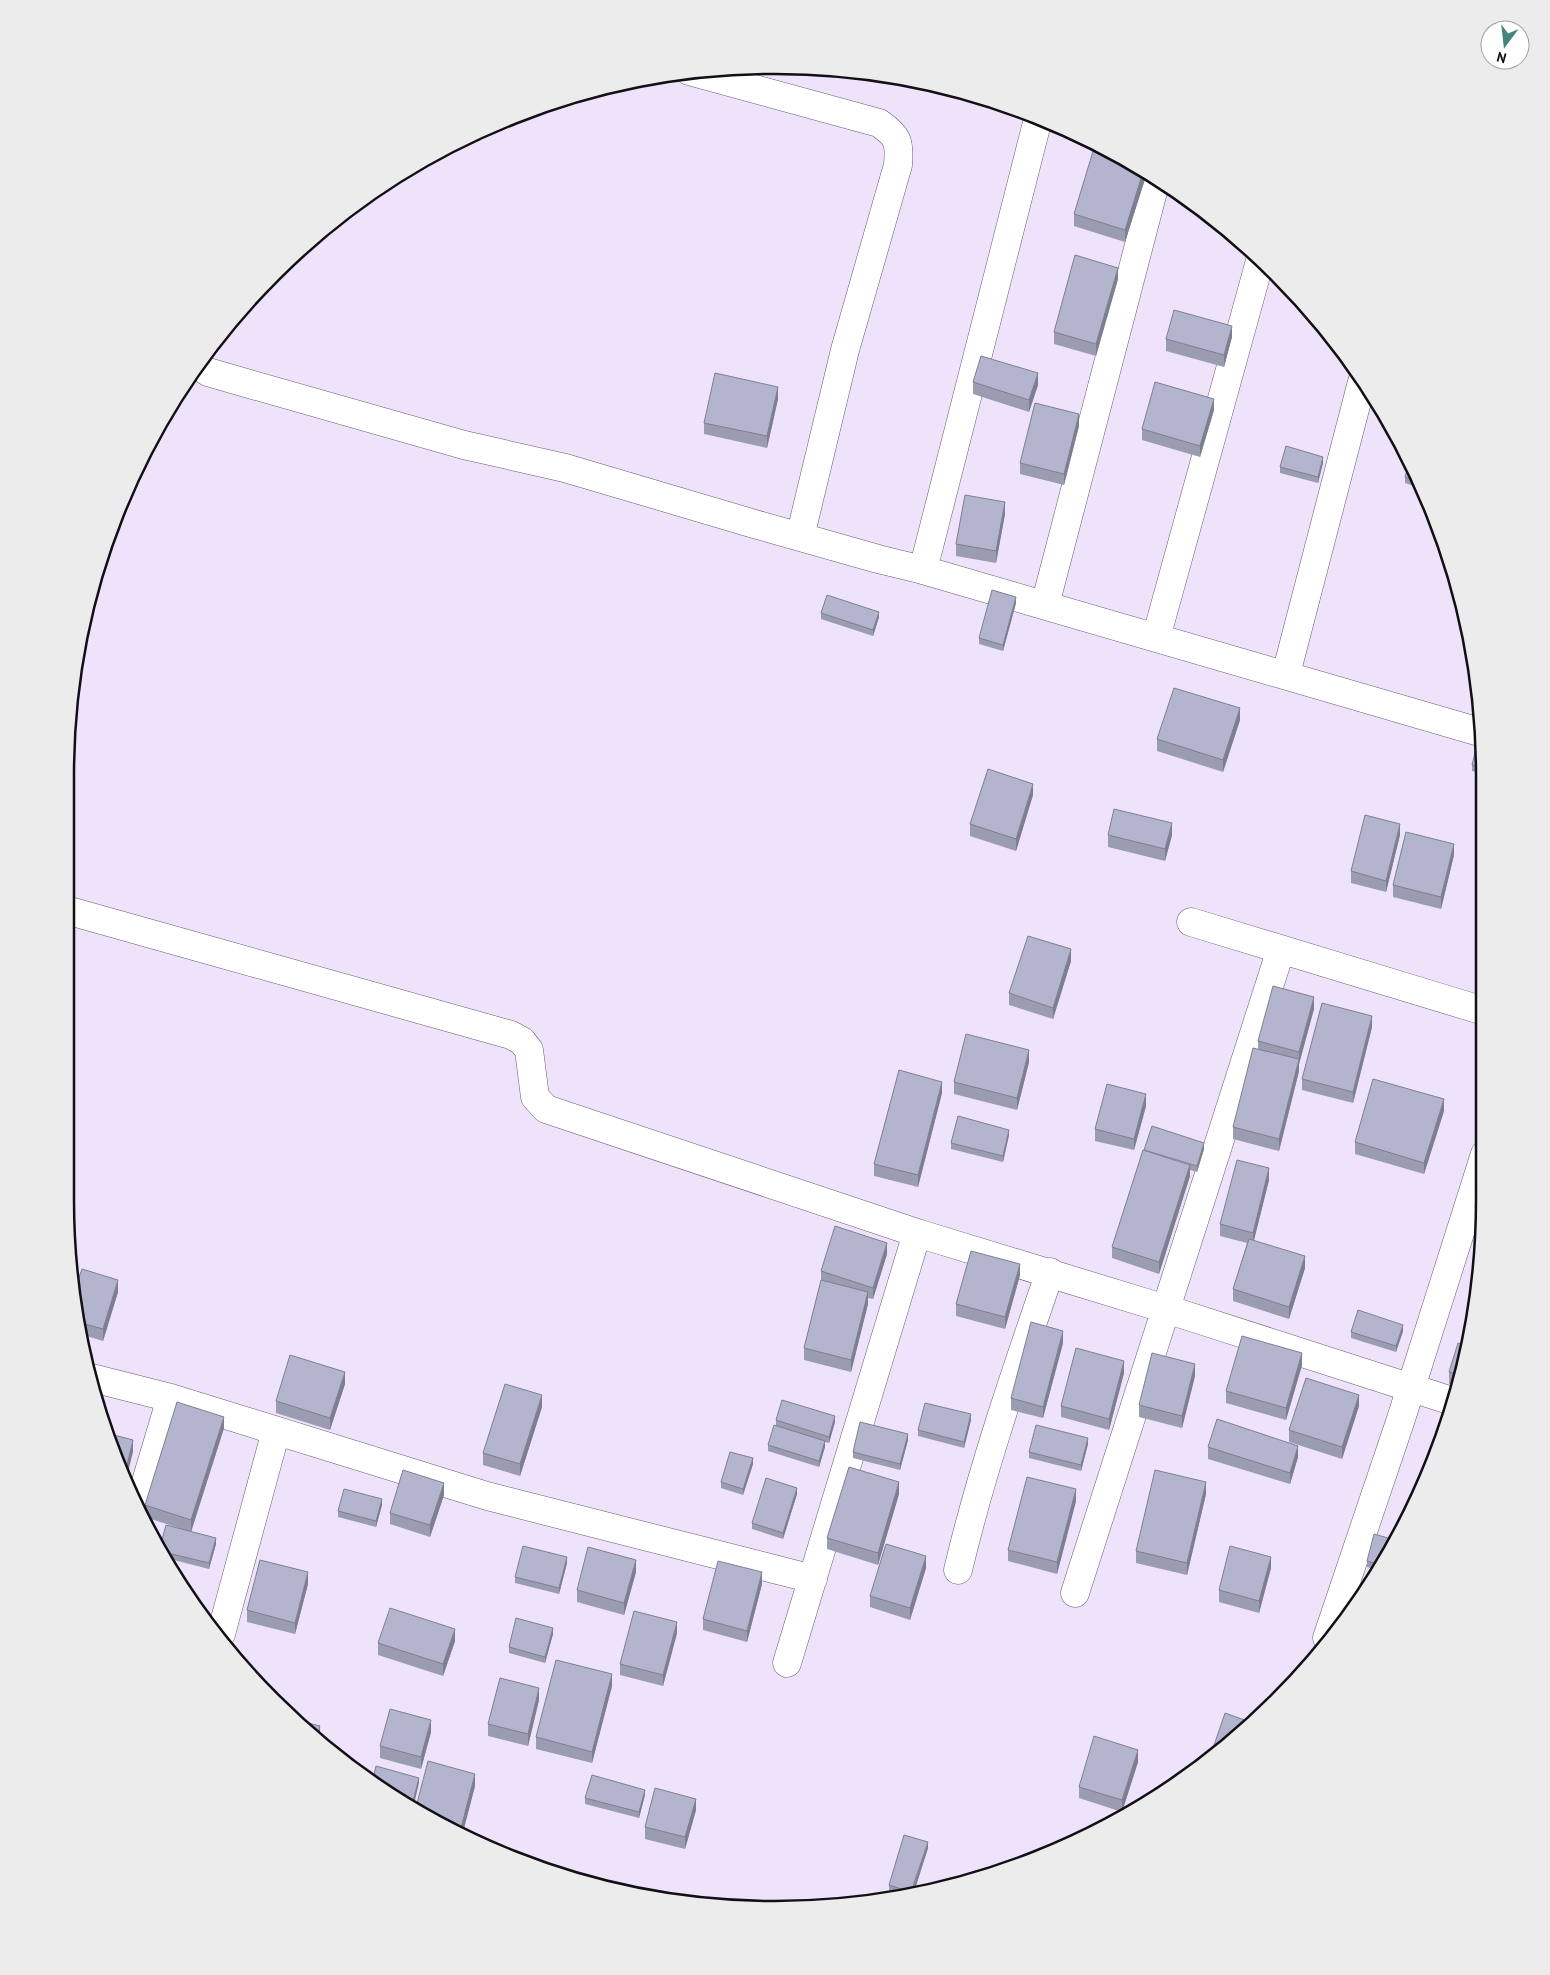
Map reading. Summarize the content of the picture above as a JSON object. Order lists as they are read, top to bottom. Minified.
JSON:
{"north":"bottom"}
